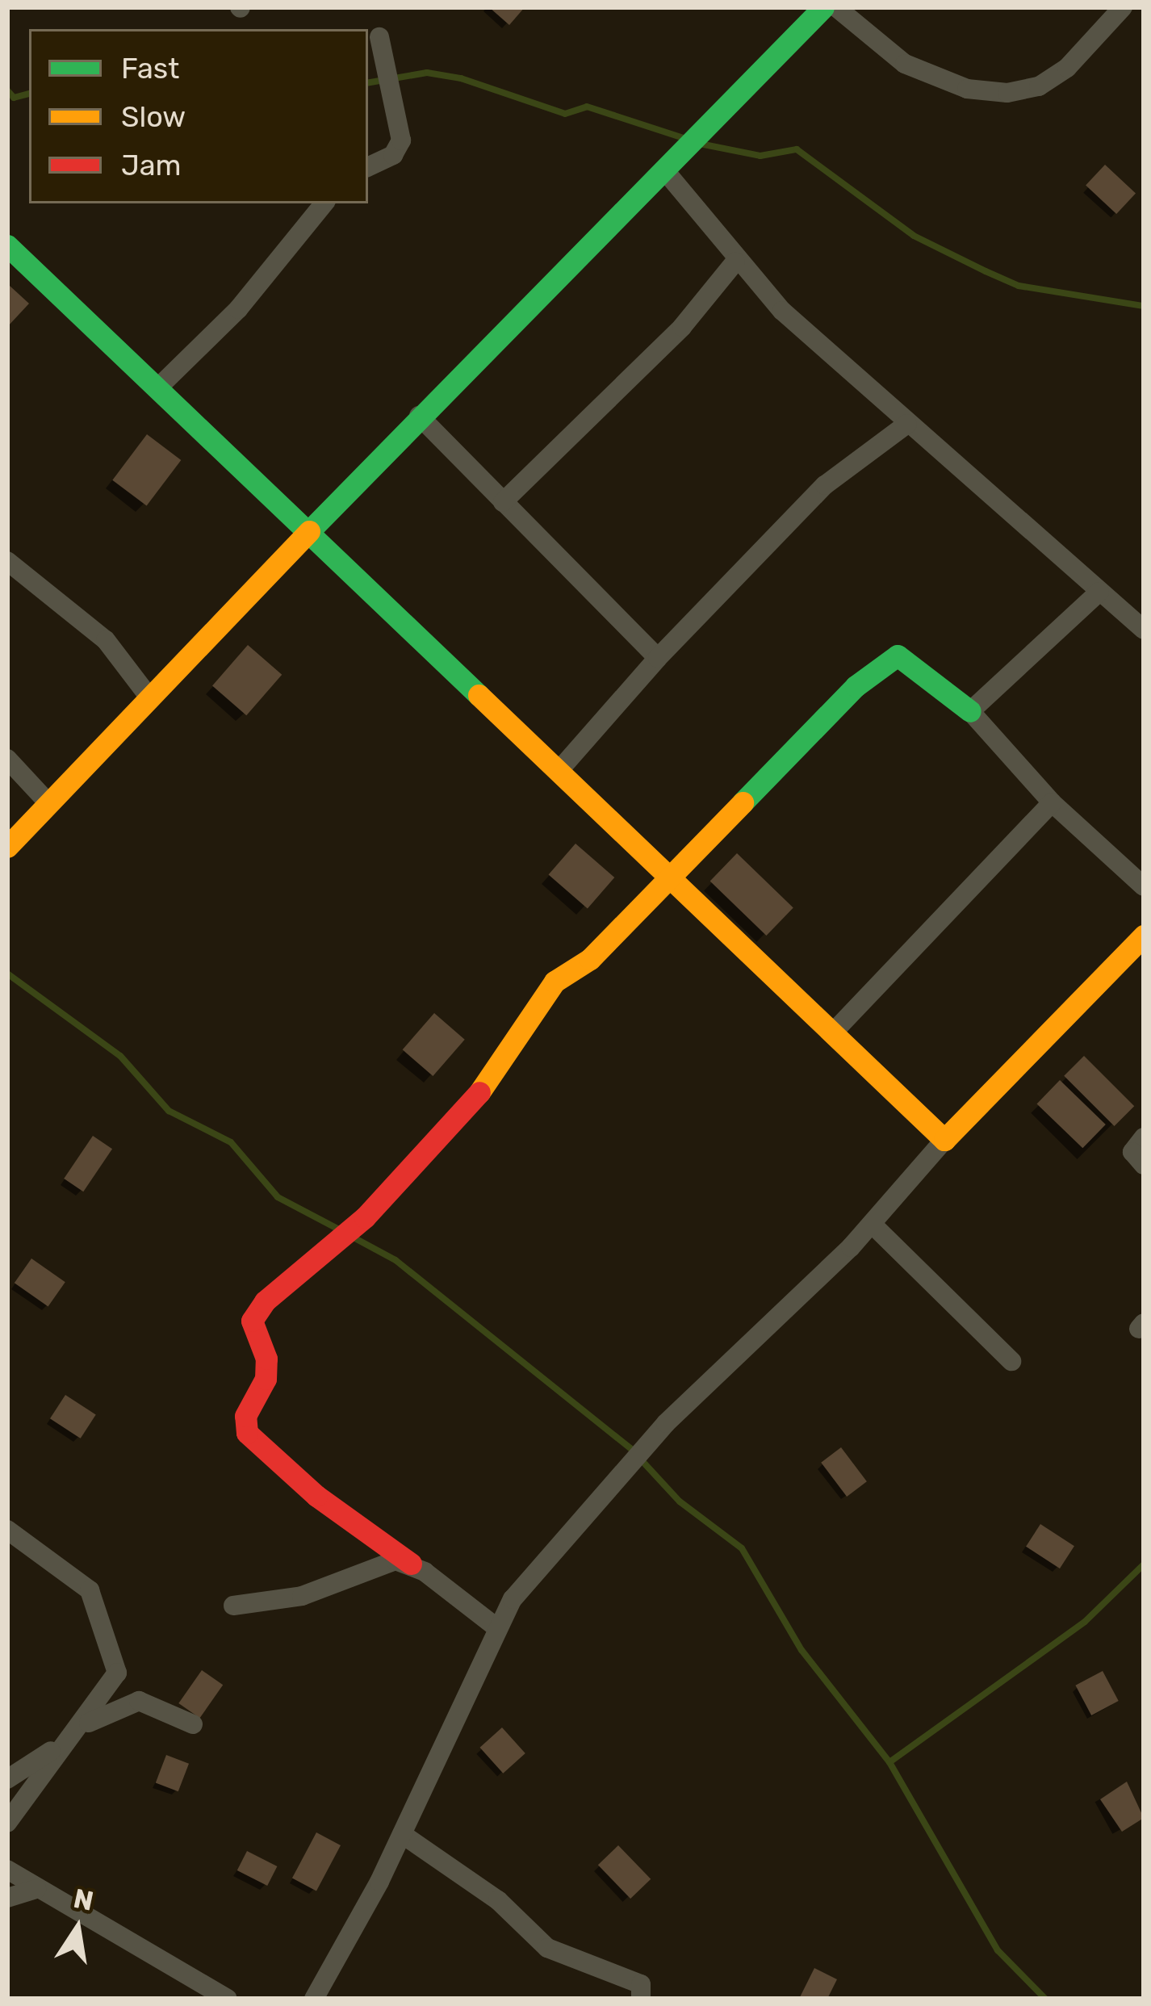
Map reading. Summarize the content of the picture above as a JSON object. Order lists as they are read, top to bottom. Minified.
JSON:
{"legend":["Fast","Slow","Jam"],"north":"top"}
